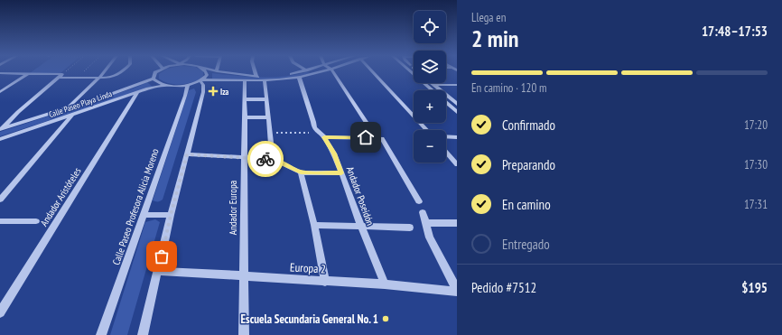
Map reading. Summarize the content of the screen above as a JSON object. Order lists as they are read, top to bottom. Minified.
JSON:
{"streets":{"street":["Calle Paseo Playa Linda","Andador Poseidón","Andador Aristóteles","Calle Paseo Profesora Alicia Moreno","Andador Europa","Europa 2"]},"crossings":[["Calle Paseo Playa Linda","Andador Aristóteles"],["Andador Poseidón","Europa 2"],["Andador Europa","Europa 2"]],"places":{"health":["Iza"],"other":["Escuela Secundaria General No. 1"]},"page":{"heading":["2 min","Llega en","17:48–17:53"],"panel":["Pedido #7512","$195"],"map_buttons":["+","−"],"bar":"En camino · 120 m","list":[["Confirmado","17:20"],["Preparando","17:30"],["En camino","17:31"],"Entregado"]}}
